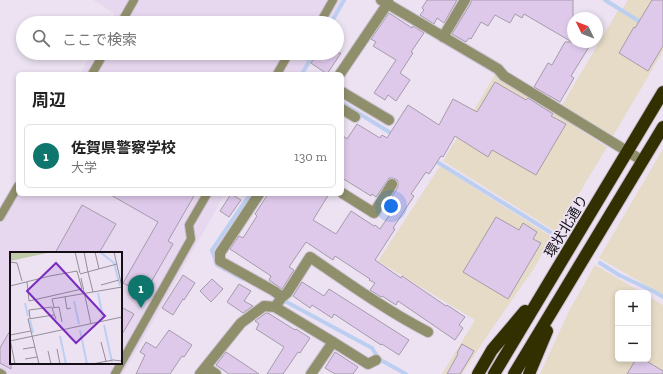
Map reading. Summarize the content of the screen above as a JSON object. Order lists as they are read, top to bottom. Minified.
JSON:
{"streets":{"highway":["環状北通り"]},"north":"top left","page":{"search":"ここで検索","heading":"周辺","list":[{"mark":"1","name":"佐賀県警察学校","note":"大学","value":"130 m"}],"pins":"1","map_buttons":["+","−"]}}
